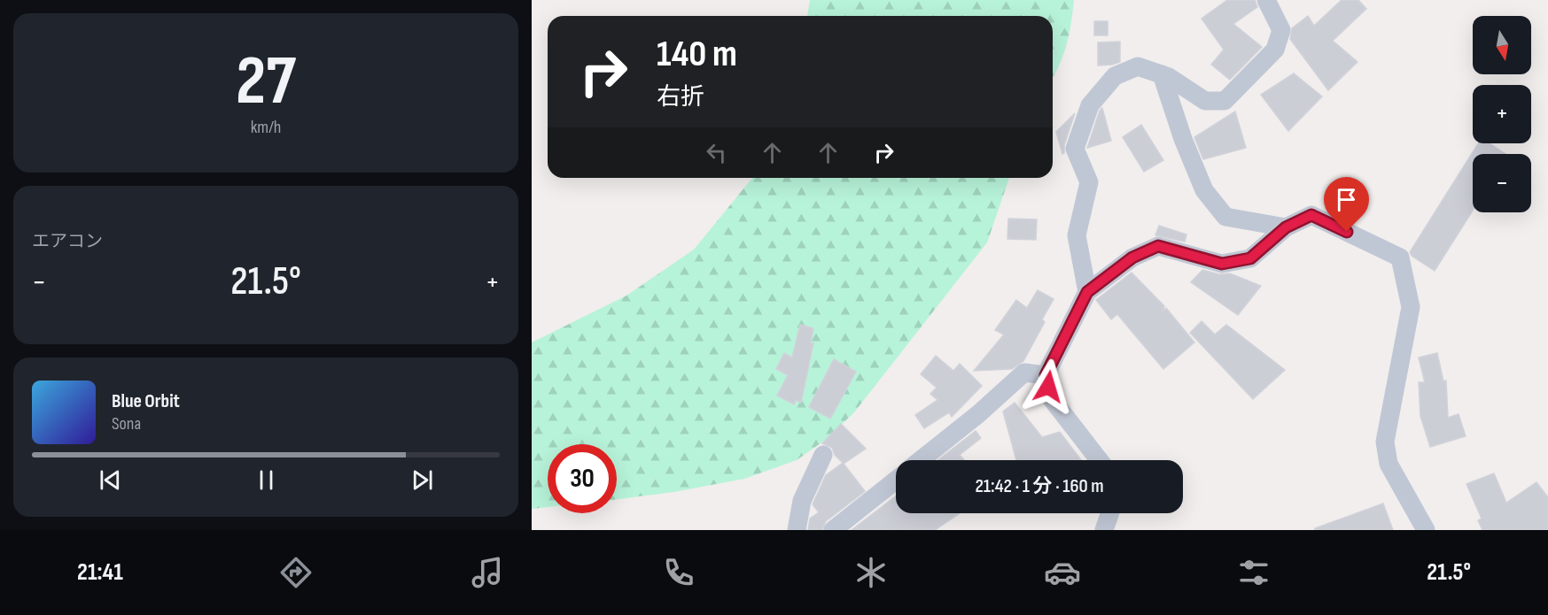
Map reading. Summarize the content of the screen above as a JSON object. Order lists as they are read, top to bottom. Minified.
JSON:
{"north":"bottom","page":{"tile":[["27","km/h"],"エアコン"],"map_buttons":["+","−"],"turn":["140 m","右折"],"heat":["−","21.5°","+"],"song":["Blue Orbit","Sona"],"limit":"30","trip":"21:42 · 1 分 · 160 m","tabs":["21:41","21.5°"]}}
